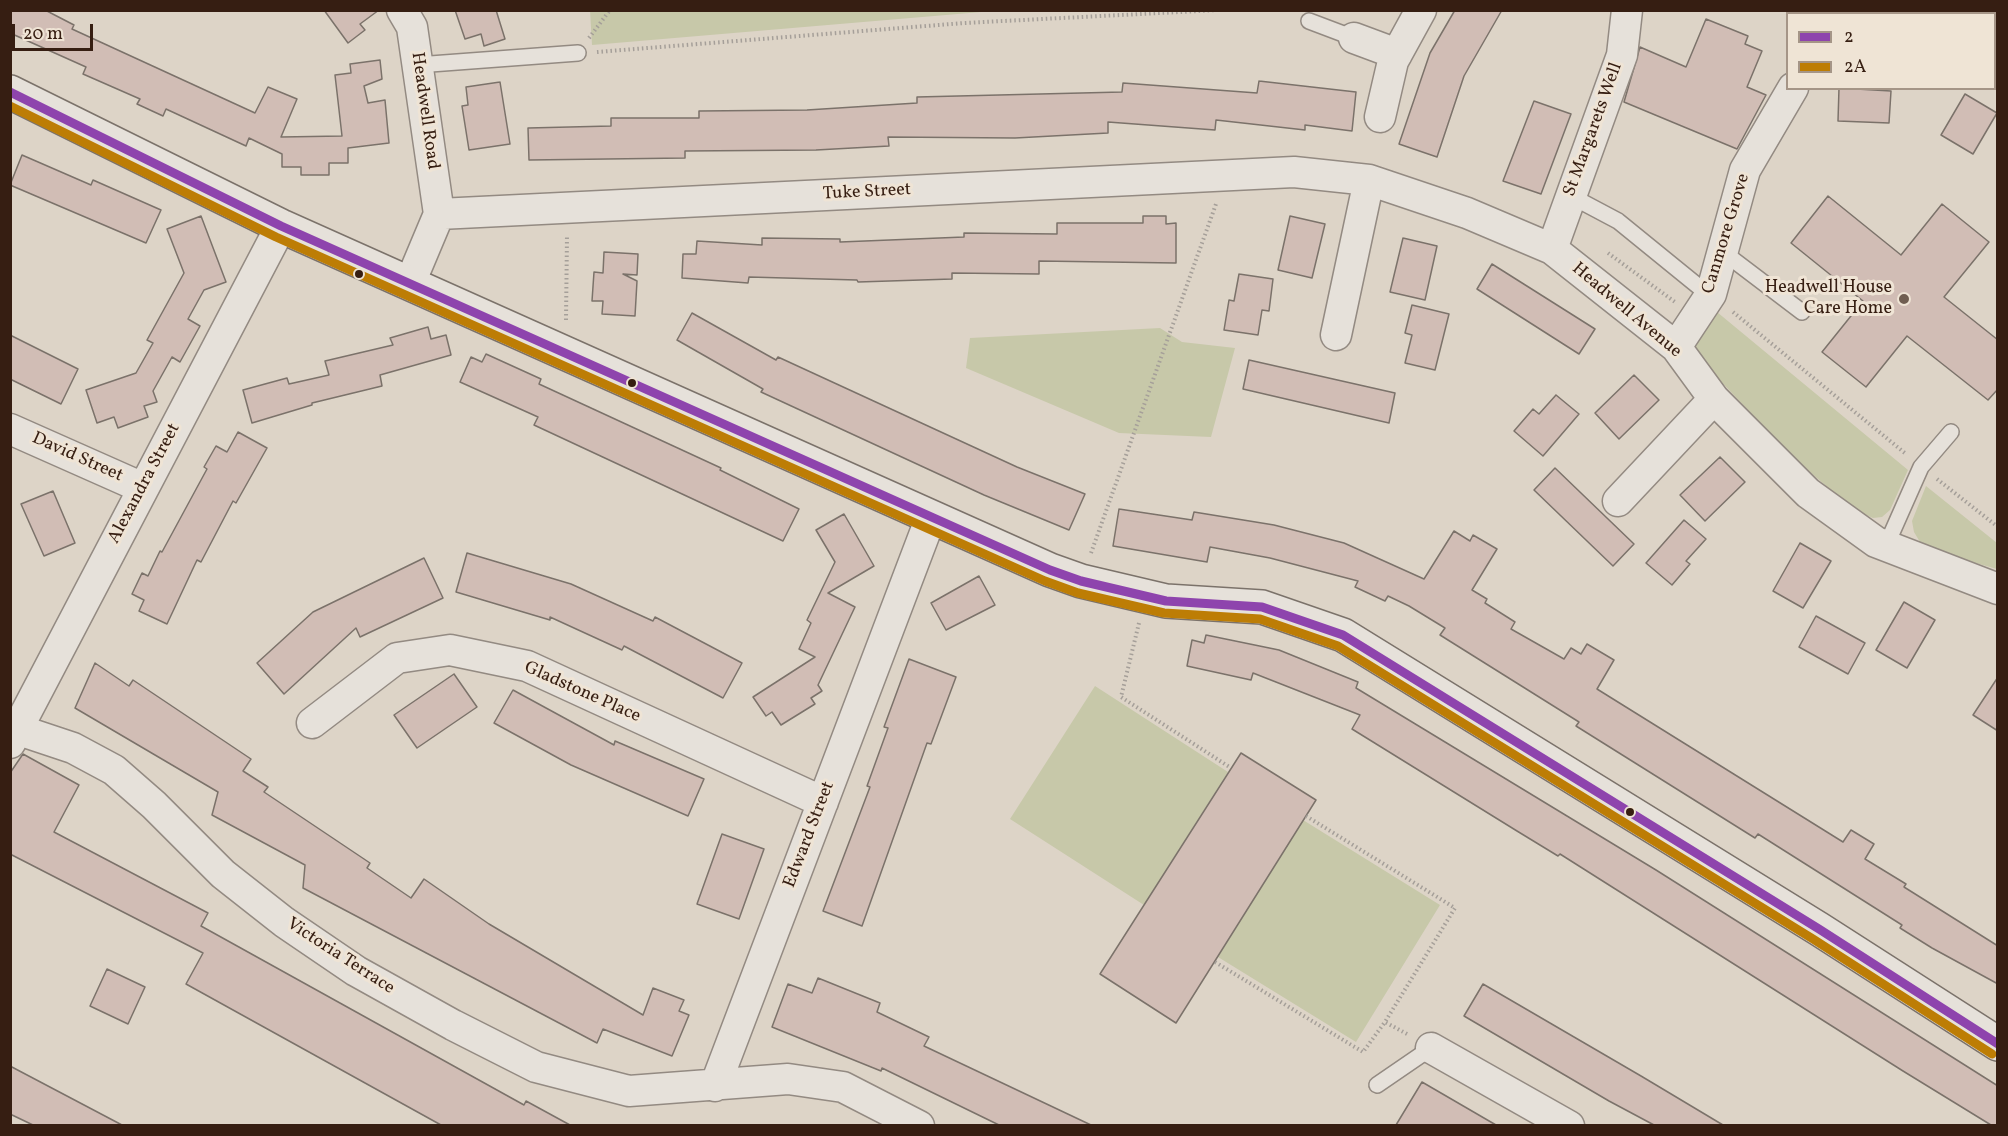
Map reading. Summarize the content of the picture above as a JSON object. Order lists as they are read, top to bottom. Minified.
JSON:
{"streets":{"street":["Headwell Road","St Margarets Well","Tuke Street","Canmore Grove","Headwell Avenue","David Street","Alexandra Street","Gladstone Place","Edward Street","Victoria Terrace"]},"crossings":[["Headwell Road","Tuke Street"],["St Margarets Well","Headwell Avenue"],["Tuke Street","Headwell Avenue"],["Canmore Grove","Headwell Avenue"],["David Street","Alexandra Street"],["Alexandra Street","Victoria Terrace"],["Gladstone Place","Edward Street"],["Edward Street","Victoria Terrace"]],"places":["Headwell House Care Home"],"lines":["transit line 2","transit line 2A"],"legend":["2","2A"],"scale_bar":"20 m"}
